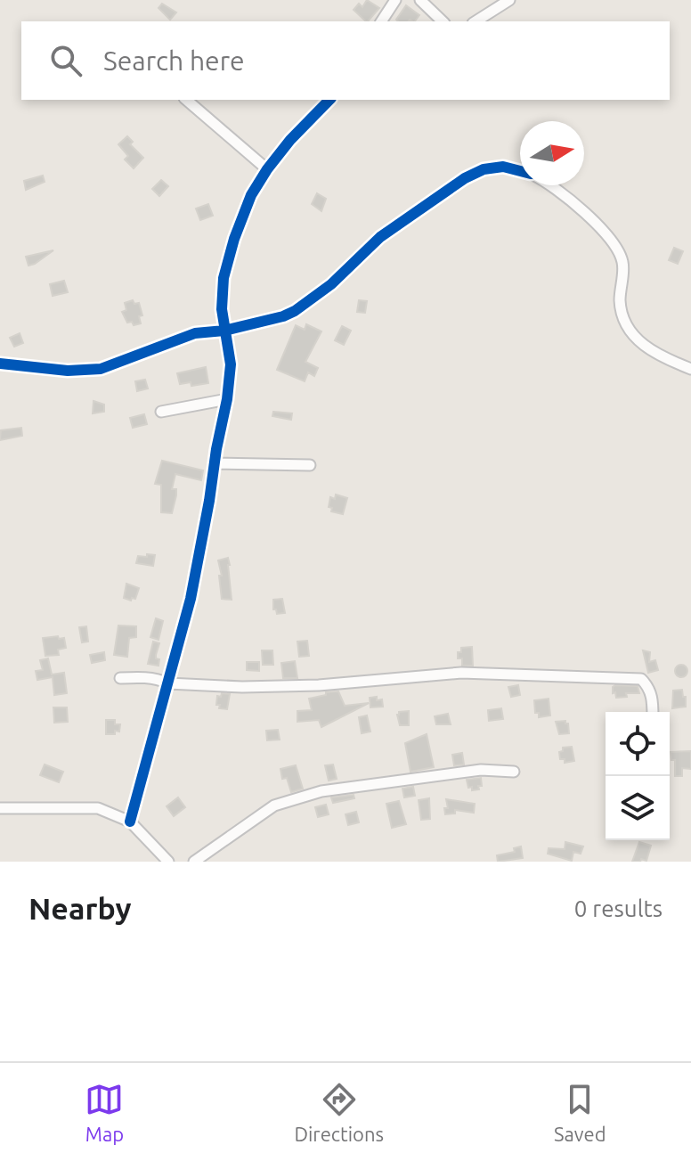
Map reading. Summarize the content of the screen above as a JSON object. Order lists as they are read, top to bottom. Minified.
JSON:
{"north":"right","page":{"search":"Search here","heading":["Nearby","0 results"],"nav":["Map","Directions","Saved"]}}
